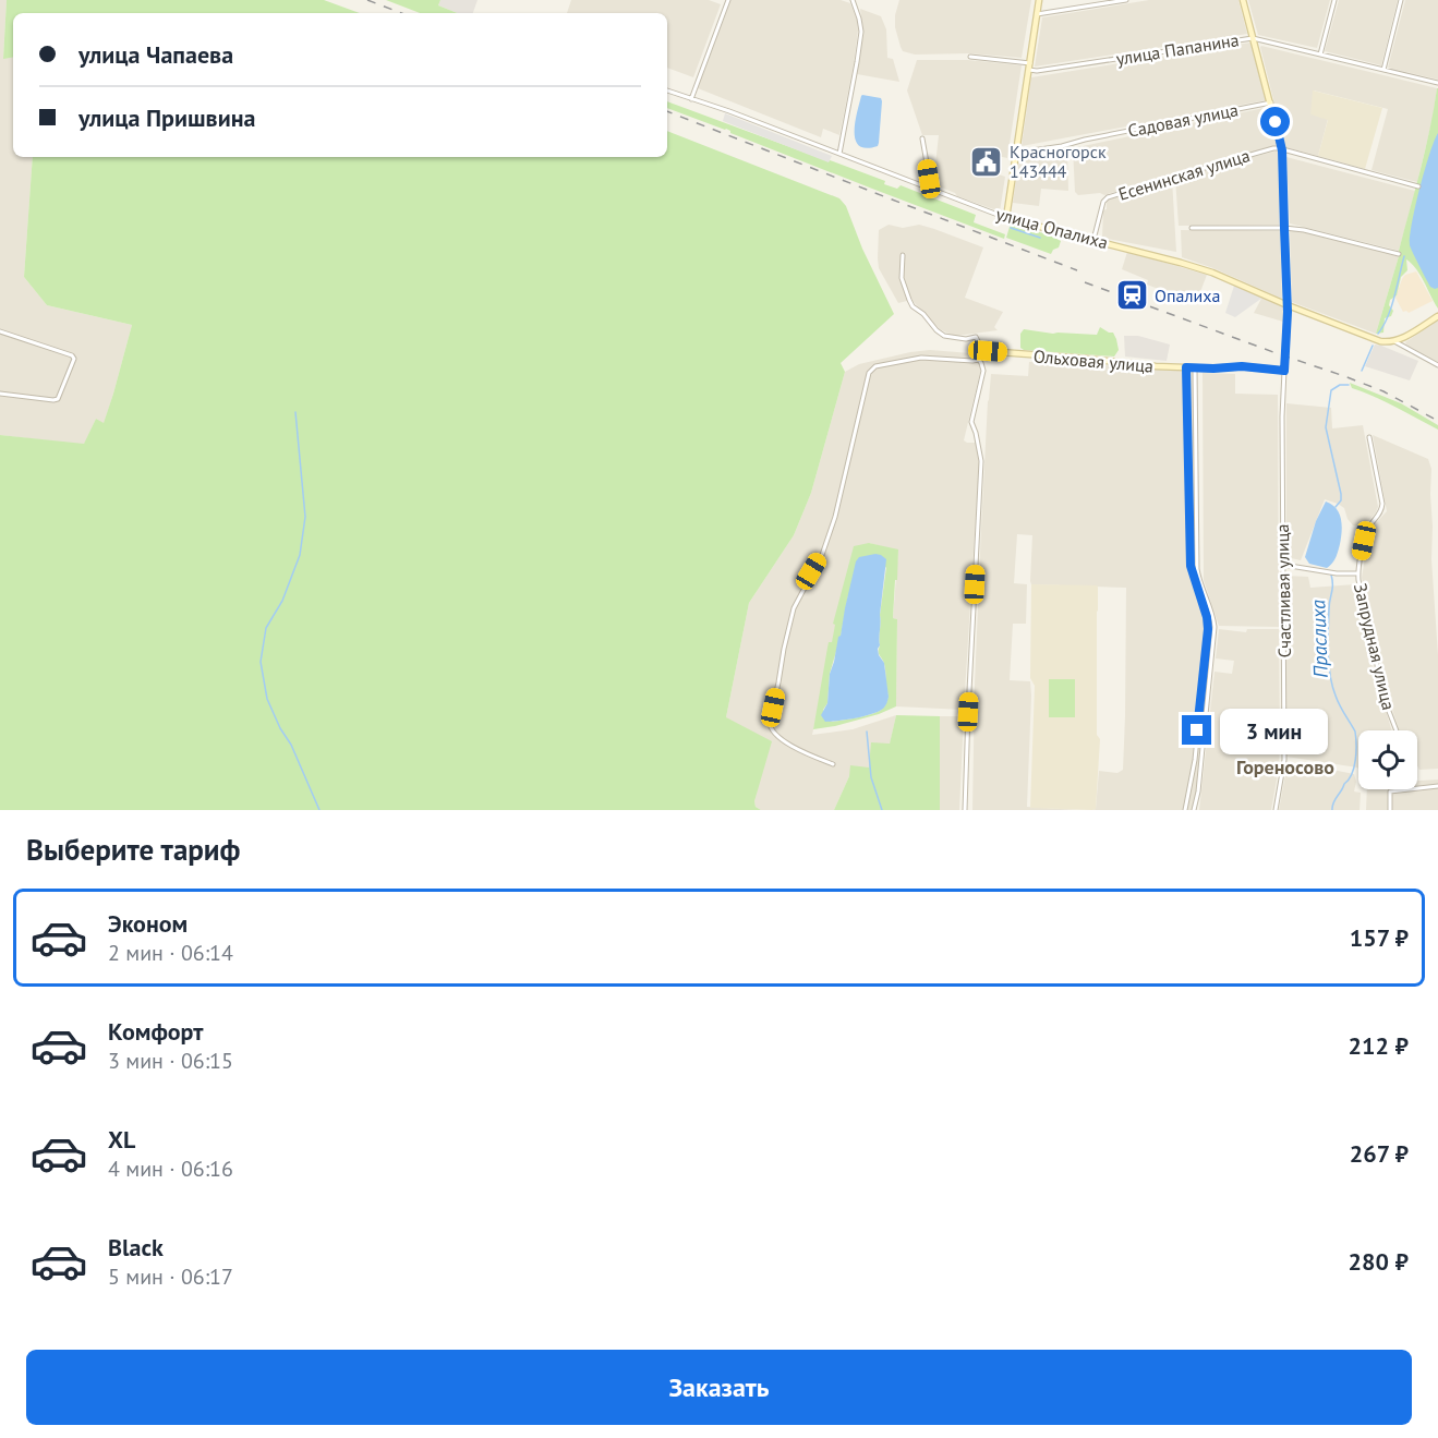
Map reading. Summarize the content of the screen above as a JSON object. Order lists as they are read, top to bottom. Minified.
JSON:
{"streets":{"street":["улица Папанина","Садовая улица","Есенинская улица","улица Опалиха","Ольховая улица","Счастливая улица","Запрудная улица"]},"crossings":[["Есенинская улица","улица Опалиха"],["Ольховая улица","Счастливая улица"]],"districts":["Гореносово"],"water":["Праслиха"],"places":{"public building":["Красногорск 143444"],"station":["Опалиха"]},"page":{"banner":["улица Чапаева","улица Пришвина"],"bubble":"3 мин","heading":"Выберите тариф","list":[{"name":"Эконом","note":"2 мин · 06:14","value":"157 ₽"},{"name":"Комфорт","note":"3 мин · 06:15","value":"212 ₽"},{"name":"XL","note":"4 мин · 06:16","value":"267 ₽"},{"name":"Black","note":"5 мин · 06:17","value":"280 ₽"}],"buttons":"Заказать"}}
